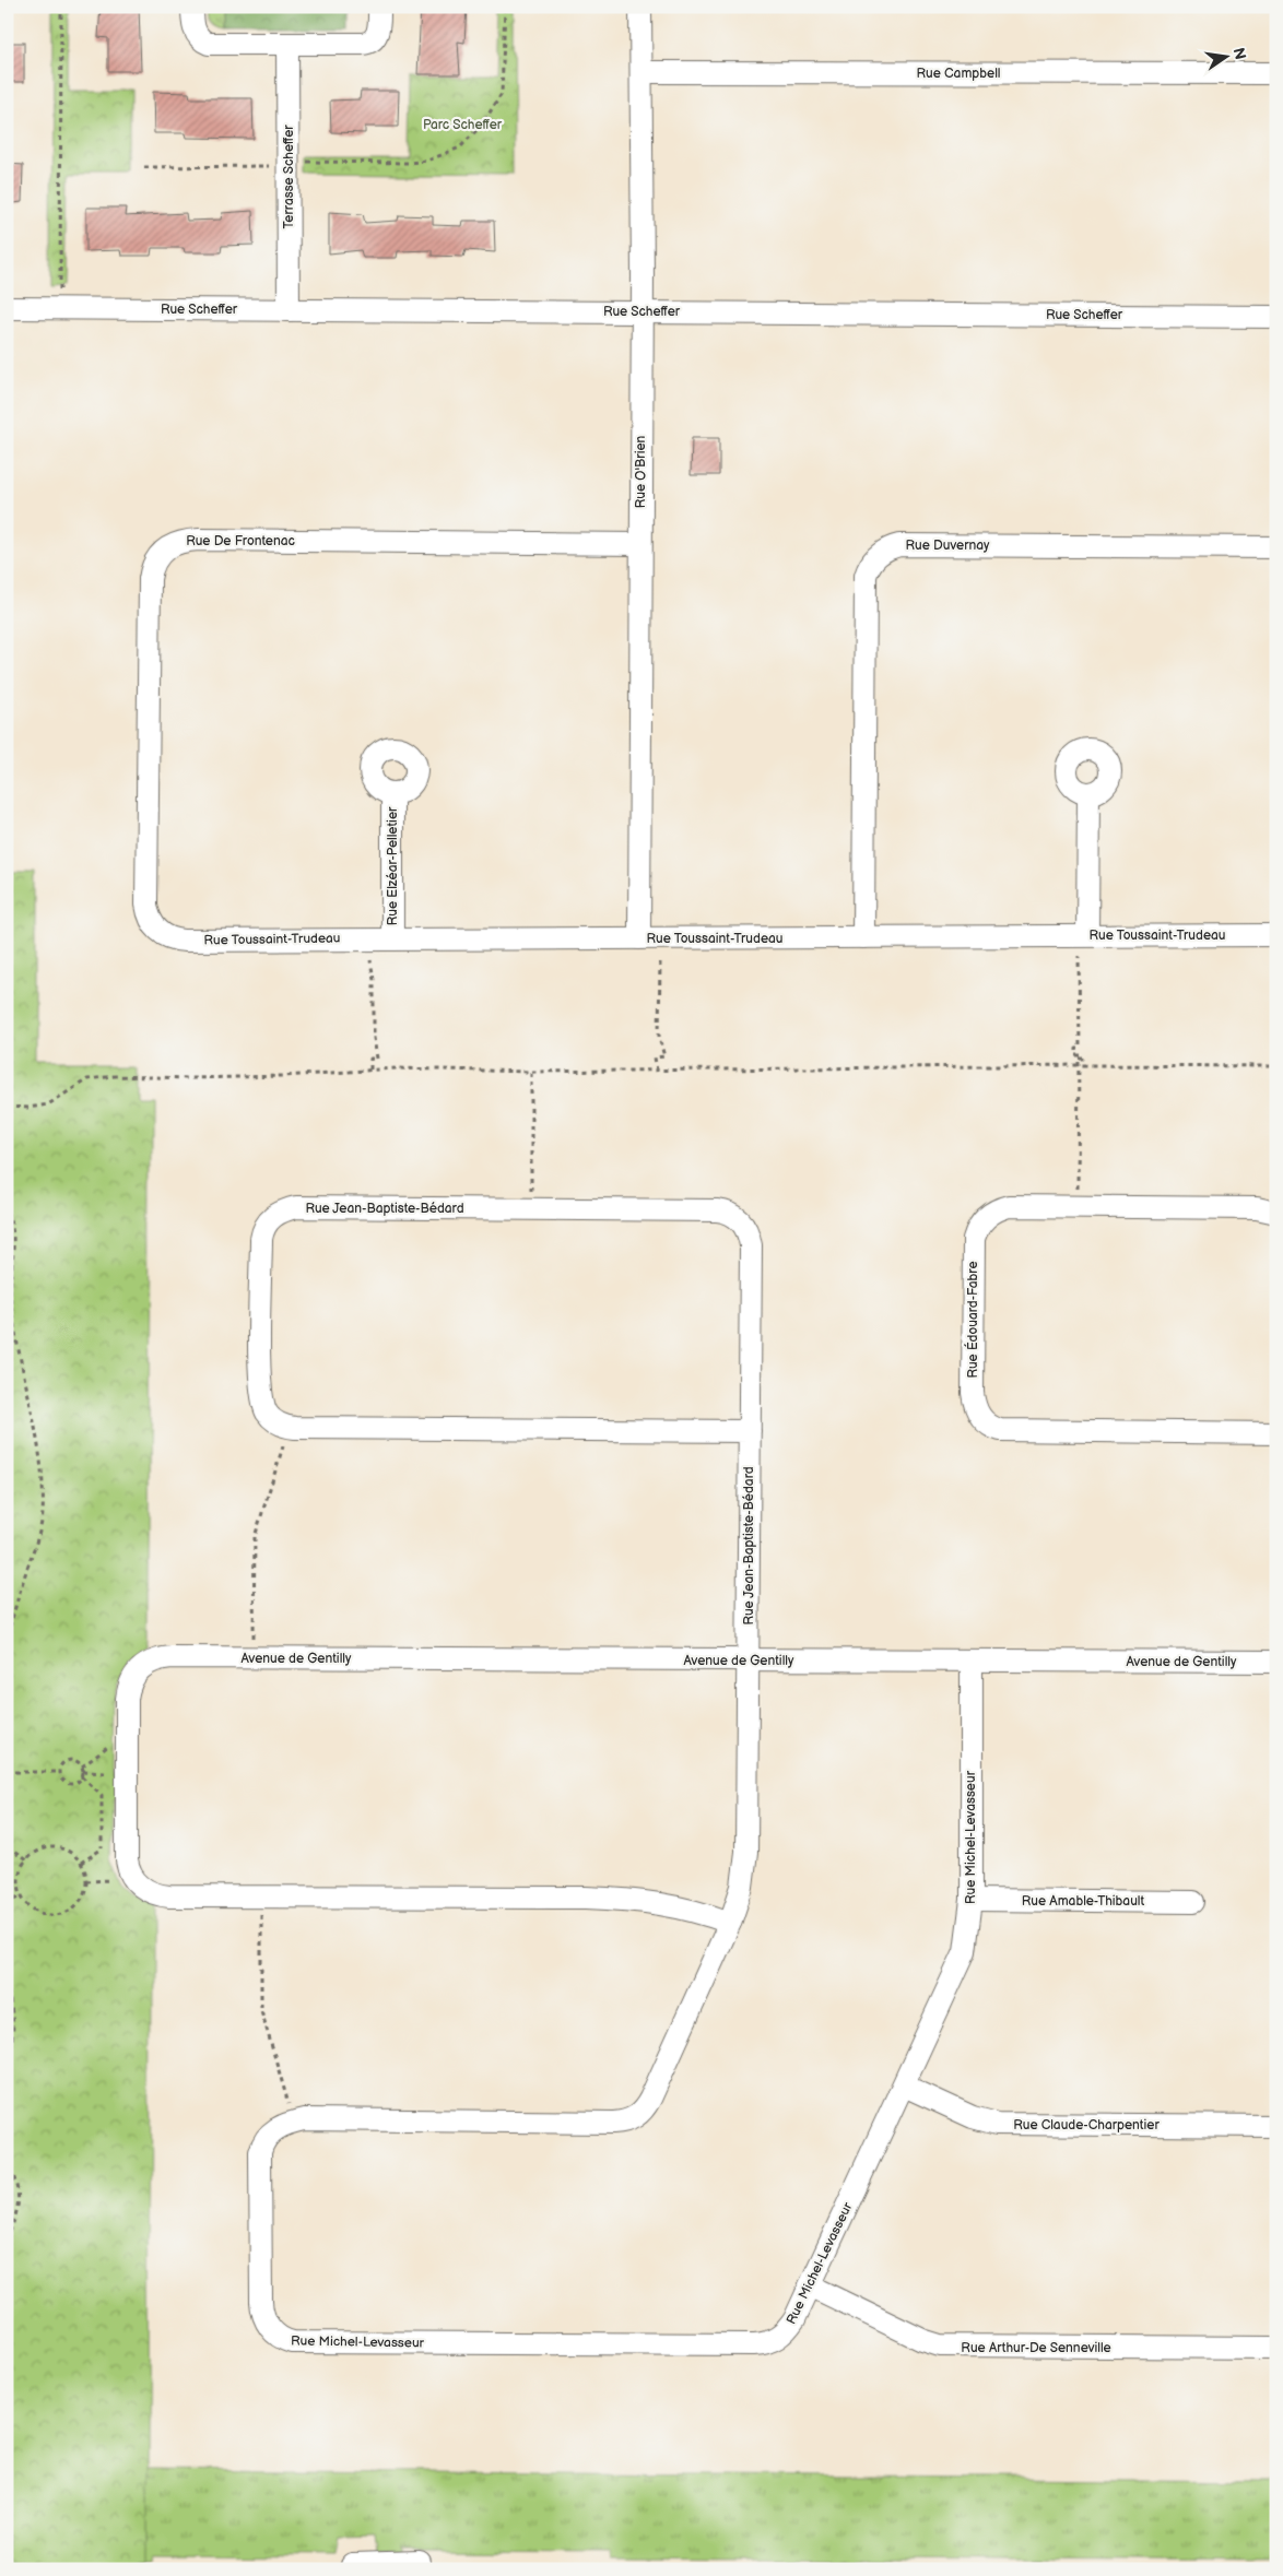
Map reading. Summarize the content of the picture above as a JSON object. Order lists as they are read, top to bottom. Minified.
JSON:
{"streets":{"street":["Rue Campbell","Terrasse Scheffer","Rue Scheffer","Rue O'Brien","Rue De Frontenac","Rue Duvernay","Rue Elzéar-Pelletier","Rue Toussaint-Trudeau","Rue Jean-Baptiste-Bédard","Rue Édouard-Fabre","Avenue de Gentilly","Rue Michel-Levasseur","Rue Amable-Thibault","Rue Claude-Charpentier","Rue Arthur-De Senneville"]},"crossings":[["Rue Campbell","Rue O'Brien"],["Terrasse Scheffer","Rue Scheffer"],["Rue Scheffer","Rue O'Brien"],["Rue O'Brien","Rue De Frontenac"],["Rue O'Brien","Rue Toussaint-Trudeau"],["Rue De Frontenac","Rue Toussaint-Trudeau"],["Rue Duvernay","Rue Toussaint-Trudeau"],["Rue Elzéar-Pelletier","Rue Toussaint-Trudeau"],["Rue Jean-Baptiste-Bédard","Avenue de Gentilly"],["Rue Jean-Baptiste-Bédard","Rue Michel-Levasseur"],["Avenue de Gentilly","Rue Michel-Levasseur"],["Rue Michel-Levasseur","Rue Amable-Thibault"],["Rue Michel-Levasseur","Rue Claude-Charpentier"],["Rue Michel-Levasseur","Rue Arthur-De Senneville"]],"parks":["Parc Scheffer"],"north":"right"}
